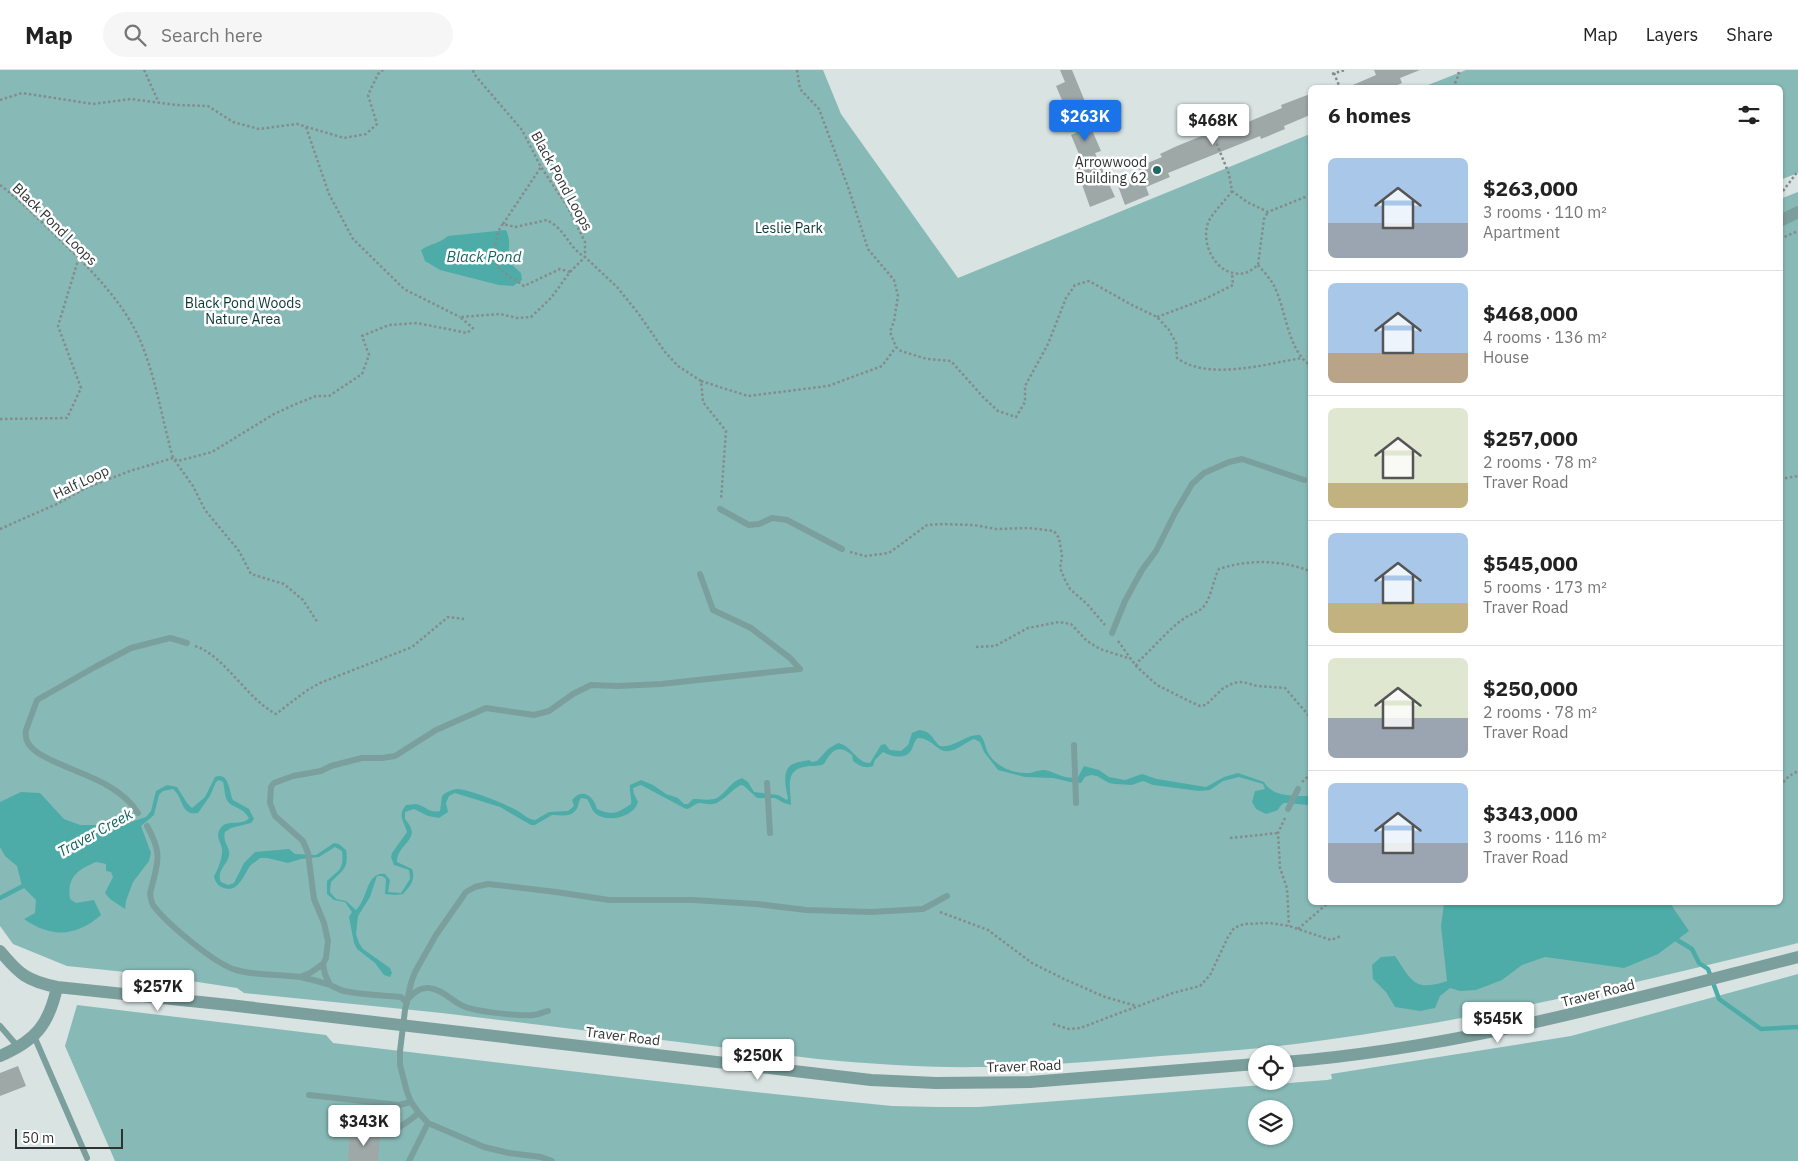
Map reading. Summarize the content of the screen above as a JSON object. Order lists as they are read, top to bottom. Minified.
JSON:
{"streets":{"street":["Traver Road"],"path":["Black Pond Loops","Half Loop"]},"crossings":[["Black Pond Loops","Half Loop"]],"water":["Black Pond","Traver Creek"],"parks":["Leslie Park","Black Pond Woods Nature Area"],"places":["Arrowwood Building 62"],"scale_bar":"50 m","page":{"header":"Map","search":"Search here","nav":["Map","Layers","Share"],"heading":"6 homes","price":["$263K","$468K","$257K","$545K","$250K","$343K"],"list":[{"name":"$263,000","note":"3 rooms · 110 m² · Apartment"},{"name":"$468,000","note":"4 rooms · 136 m² · House"},{"name":"$257,000","note":"2 rooms · 78 m² · Traver Road"},{"name":"$545,000","note":"5 rooms · 173 m² · Traver Road"},{"name":"$250,000","note":"2 rooms · 78 m² · Traver Road"},{"name":"$343,000","note":"3 rooms · 116 m² · Traver Road"}],"scale":"50 m"}}
